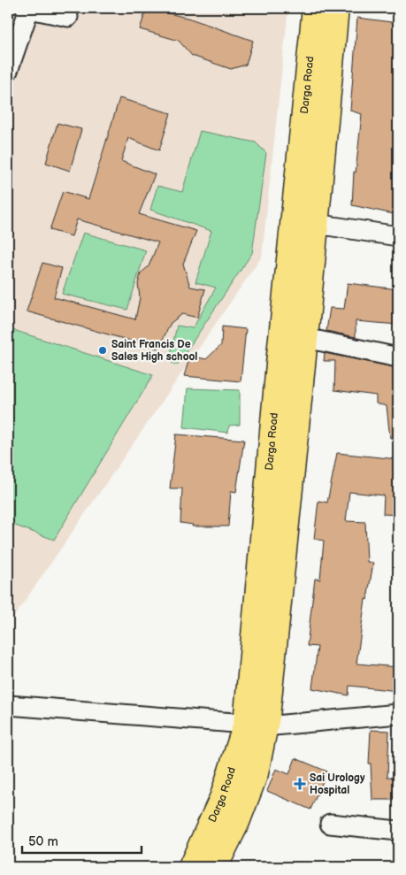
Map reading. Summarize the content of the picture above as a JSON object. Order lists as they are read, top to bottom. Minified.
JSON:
{"streets":{"main road":["Darga Road"]},"places":{"other":["Saint Francis De Sales High school"],"health":["Sai Urology Hospital"]},"scale_bar":"50 m"}
